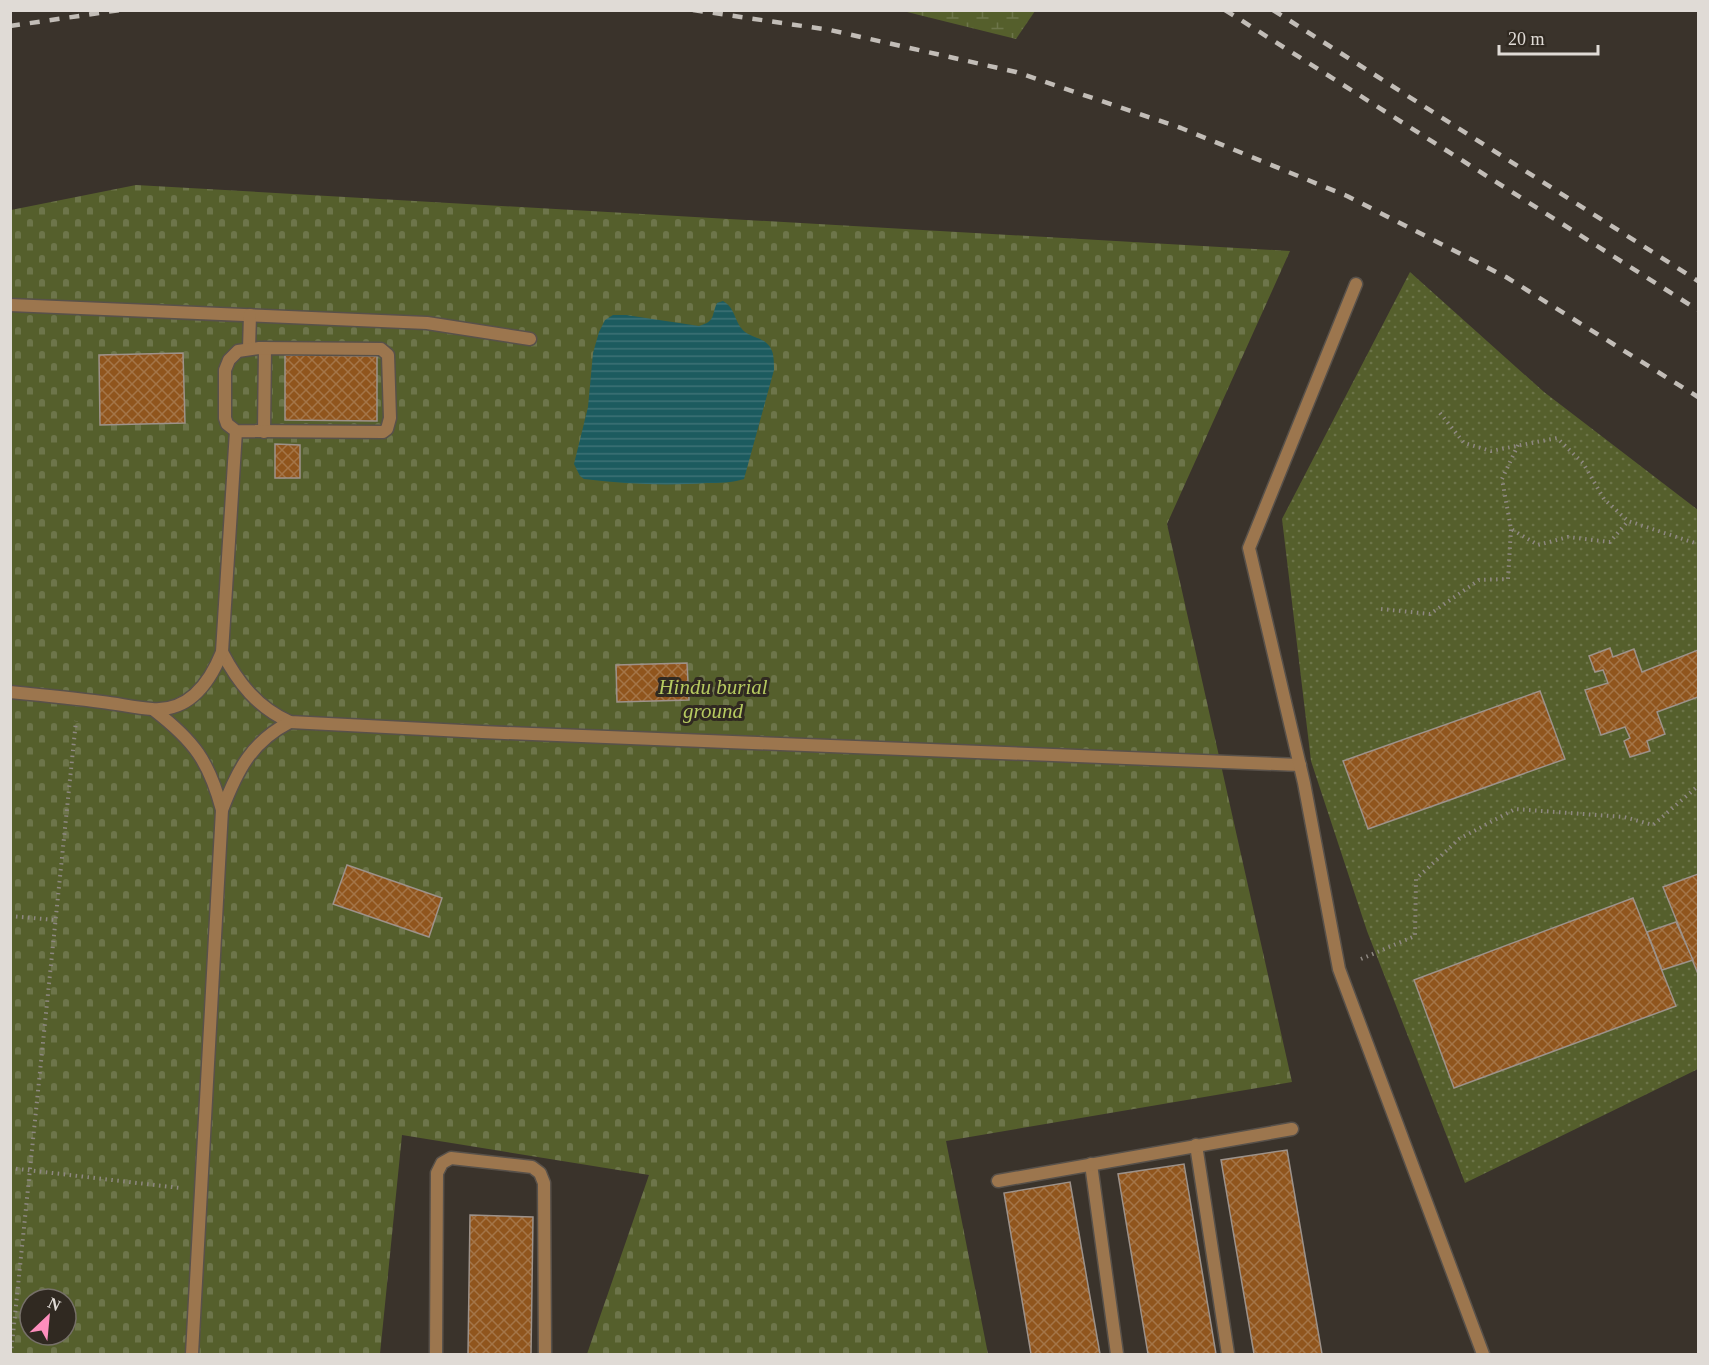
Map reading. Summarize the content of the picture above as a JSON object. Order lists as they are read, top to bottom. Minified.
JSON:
{"parks":["Hindu burial ground"],"scale_bar":"20 m","north":"top right"}
